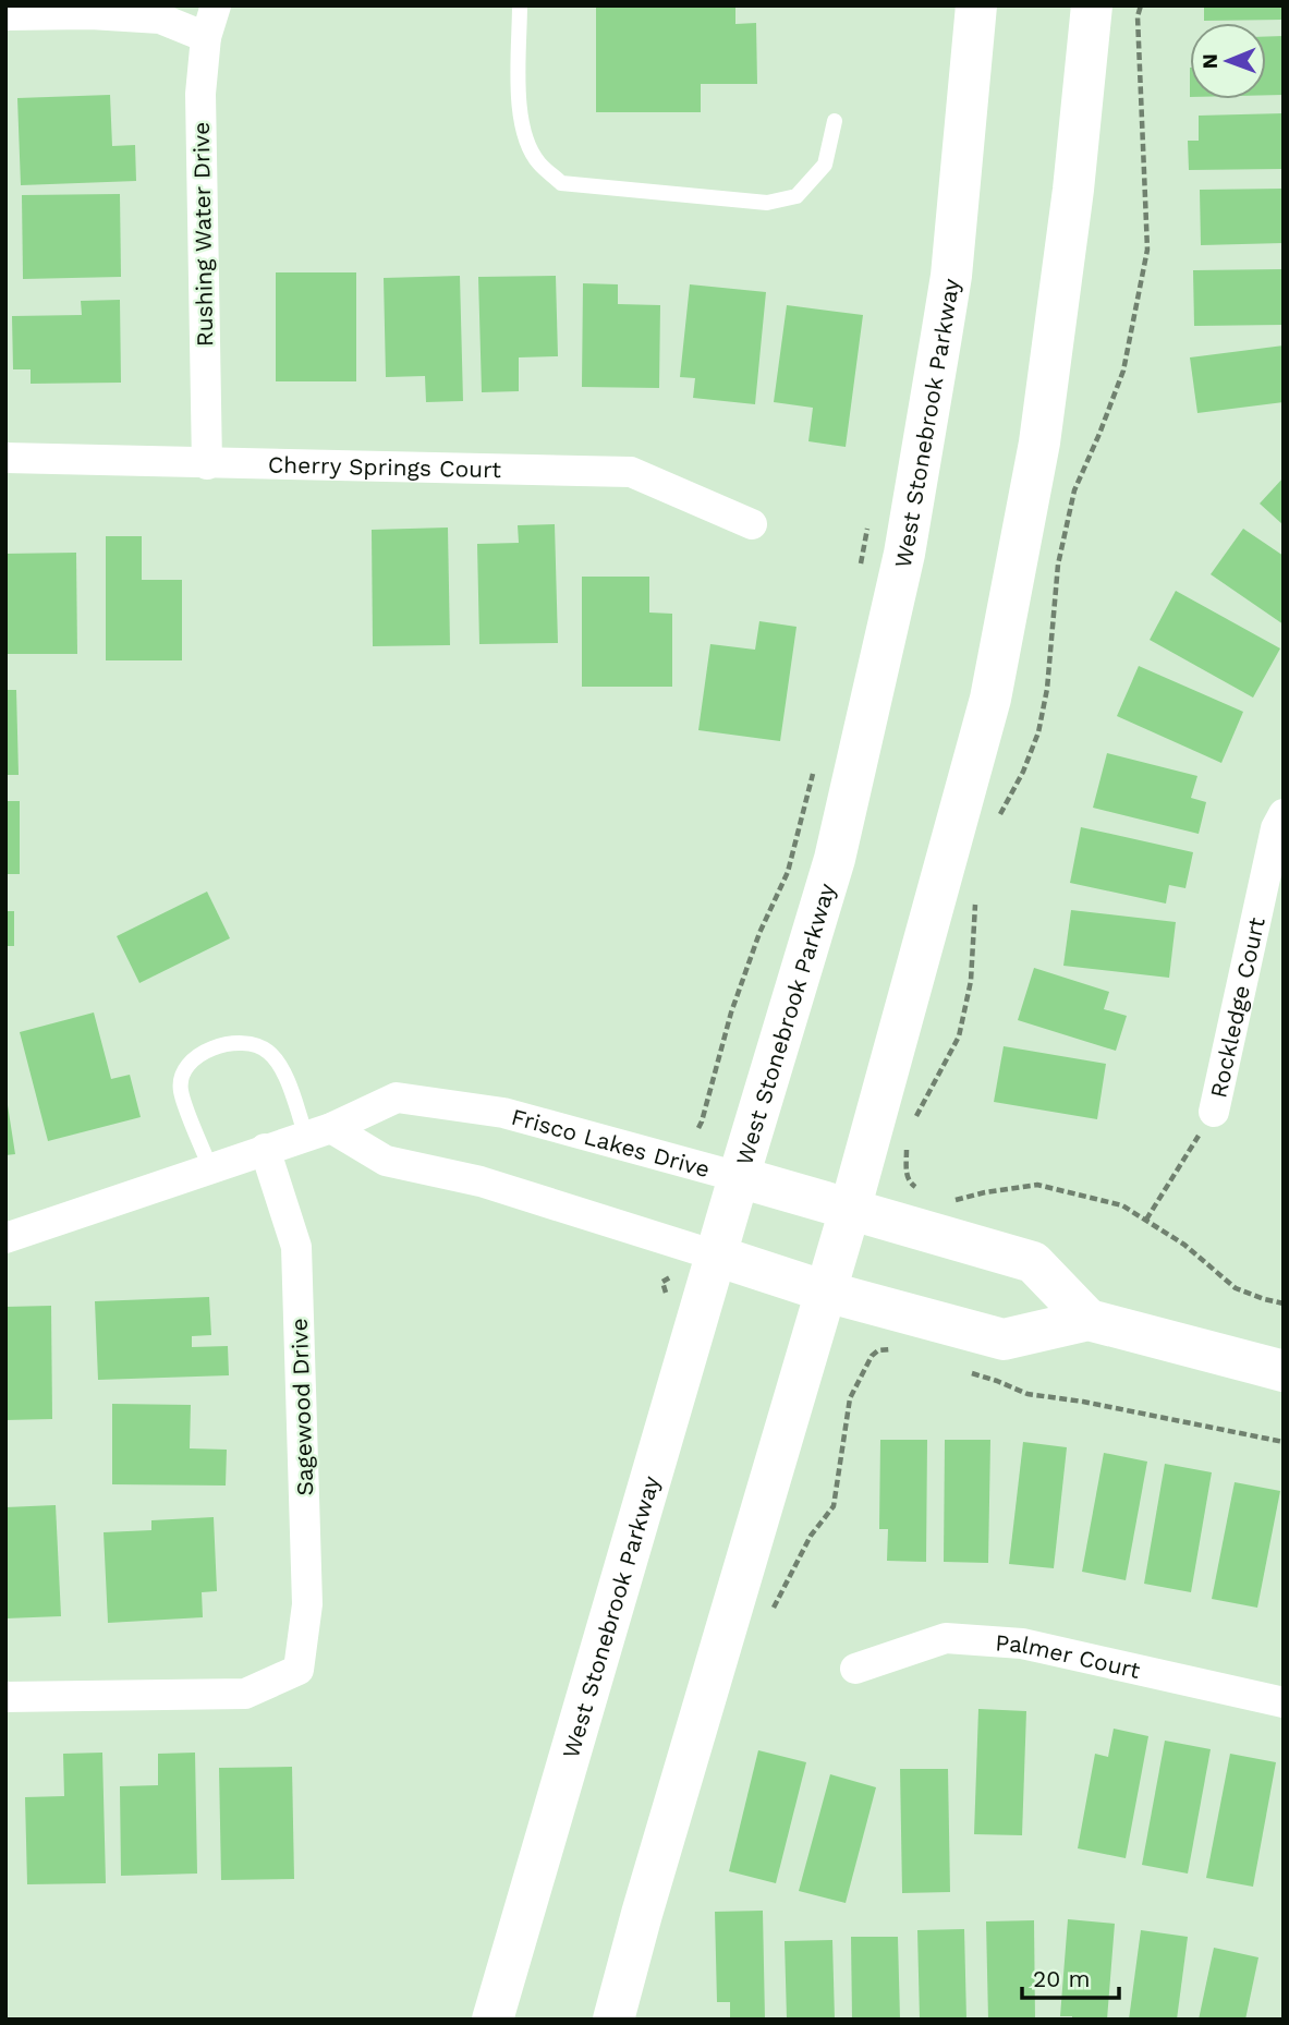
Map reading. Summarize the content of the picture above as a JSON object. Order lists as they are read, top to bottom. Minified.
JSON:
{"streets":{"street":["Rushing Water Drive","West Stonebrook Parkway","Cherry Springs Court","Rockledge Court","Frisco Lakes Drive","Sagewood Drive","Palmer Court"]},"crossings":[["Rushing Water Drive","Cherry Springs Court"],["West Stonebrook Parkway","Frisco Lakes Drive"],["Frisco Lakes Drive","Sagewood Drive"]],"scale_bar":"20 m","north":"left"}
